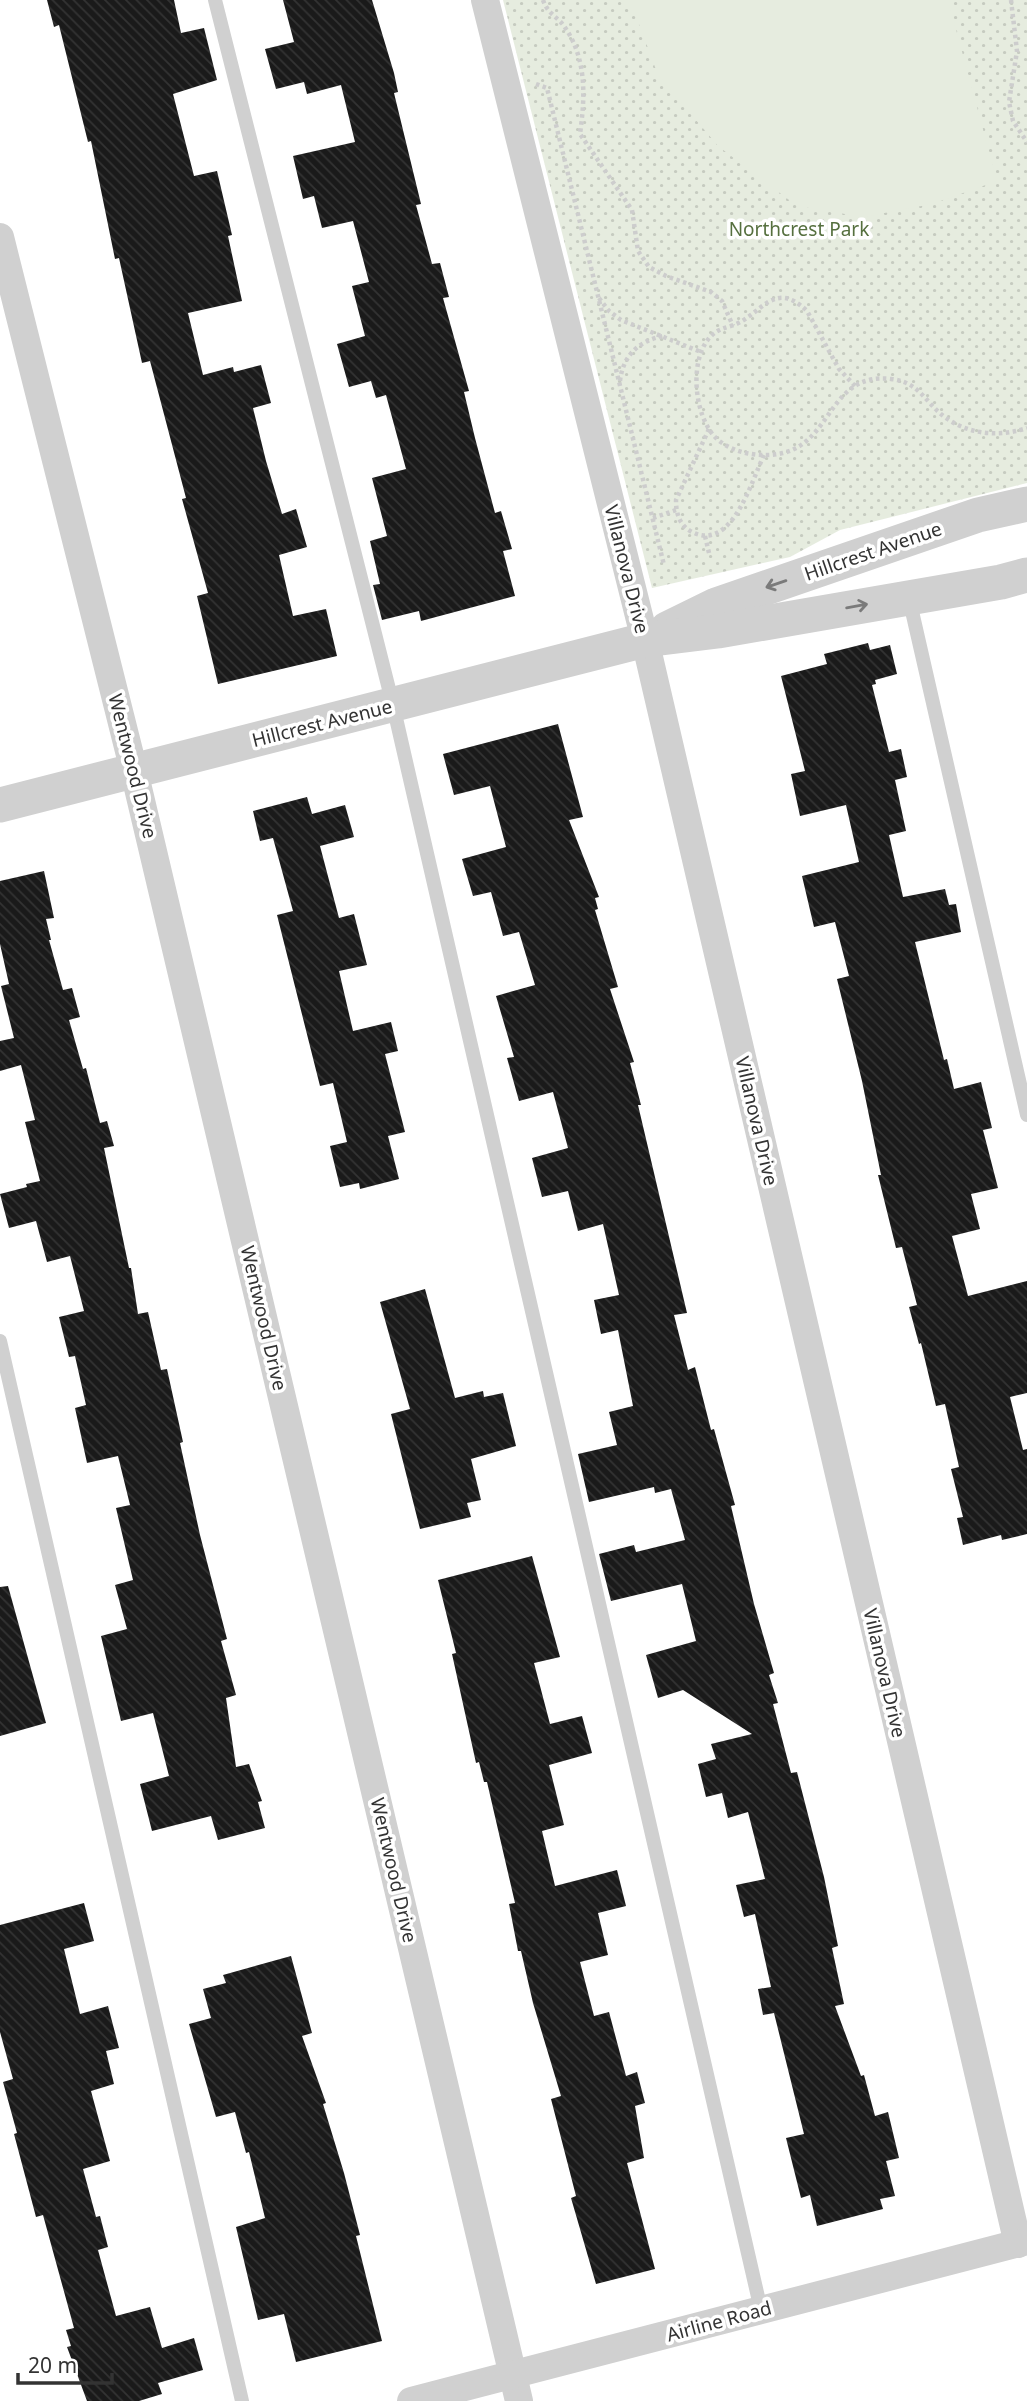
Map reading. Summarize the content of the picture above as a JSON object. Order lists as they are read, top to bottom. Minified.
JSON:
{"streets":{"street":["Hillcrest Avenue","Villanova Drive","Wentwood Drive","Airline Road"]},"crossings":[["Hillcrest Avenue","Villanova Drive"],["Hillcrest Avenue","Wentwood Drive"],["Villanova Drive","Airline Road"],["Wentwood Drive","Airline Road"]],"parks":["Northcrest Park"],"scale_bar":"20 m"}
